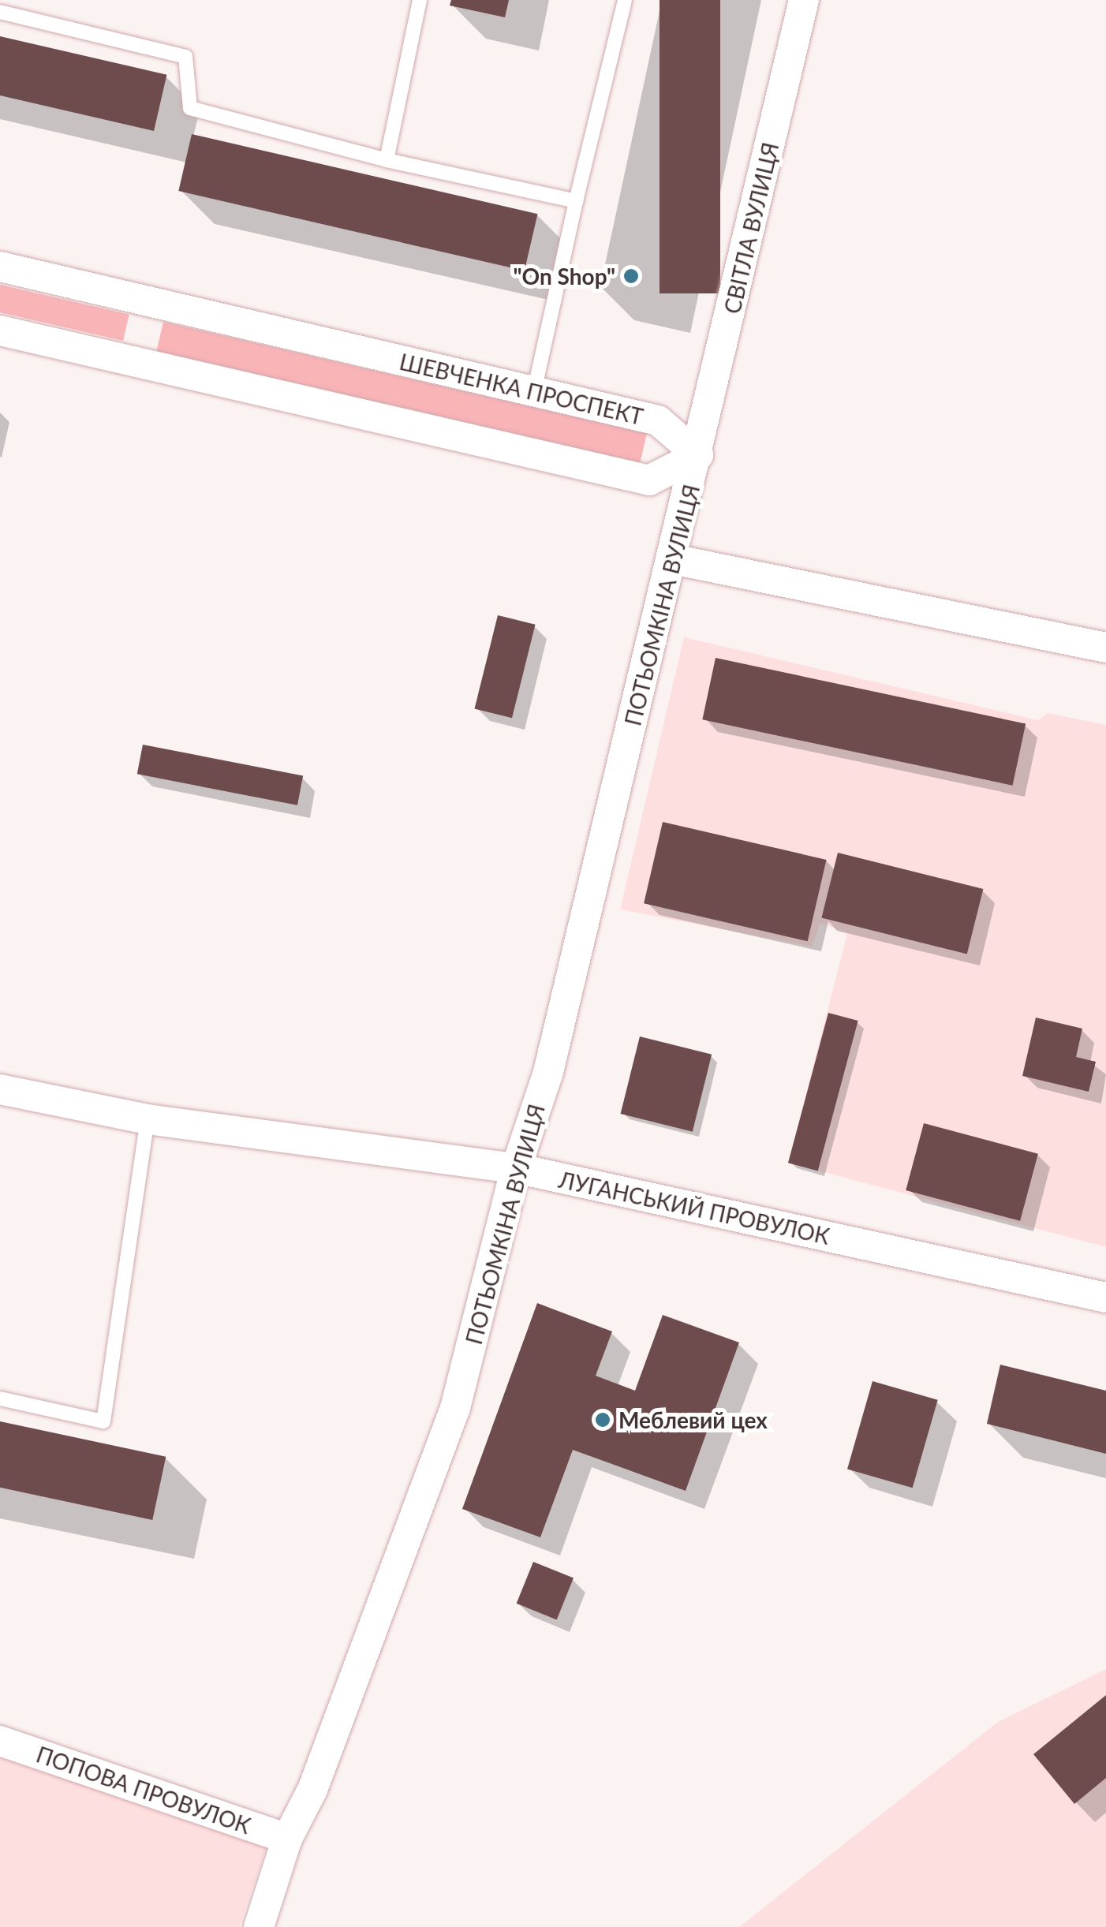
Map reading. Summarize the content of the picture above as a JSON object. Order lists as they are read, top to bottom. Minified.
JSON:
{"streets":{"street":["СВІТЛА ВУЛИЦЯ","ШЕВЧЕНКА ПРОСПЕКТ","ПОТЬОМКІНА ВУЛИЦЯ","ЛУГАНСЬКИЙ ПРОВУЛОК","ПОПОВА ПРОВУЛОК"]},"crossings":[["СВІТЛА ВУЛИЦЯ","ШЕВЧЕНКА ПРОСПЕКТ"],["СВІТЛА ВУЛИЦЯ","ПОТЬОМКІНА ВУЛИЦЯ"],["ШЕВЧЕНКА ПРОСПЕКТ","ПОТЬОМКІНА ВУЛИЦЯ"],["ПОТЬОМКІНА ВУЛИЦЯ","ЛУГАНСЬКИЙ ПРОВУЛОК"],["ПОТЬОМКІНА ВУЛИЦЯ","ПОПОВА ПРОВУЛОК"]],"places":["\"On Shop\"","Меблевий цех"]}
